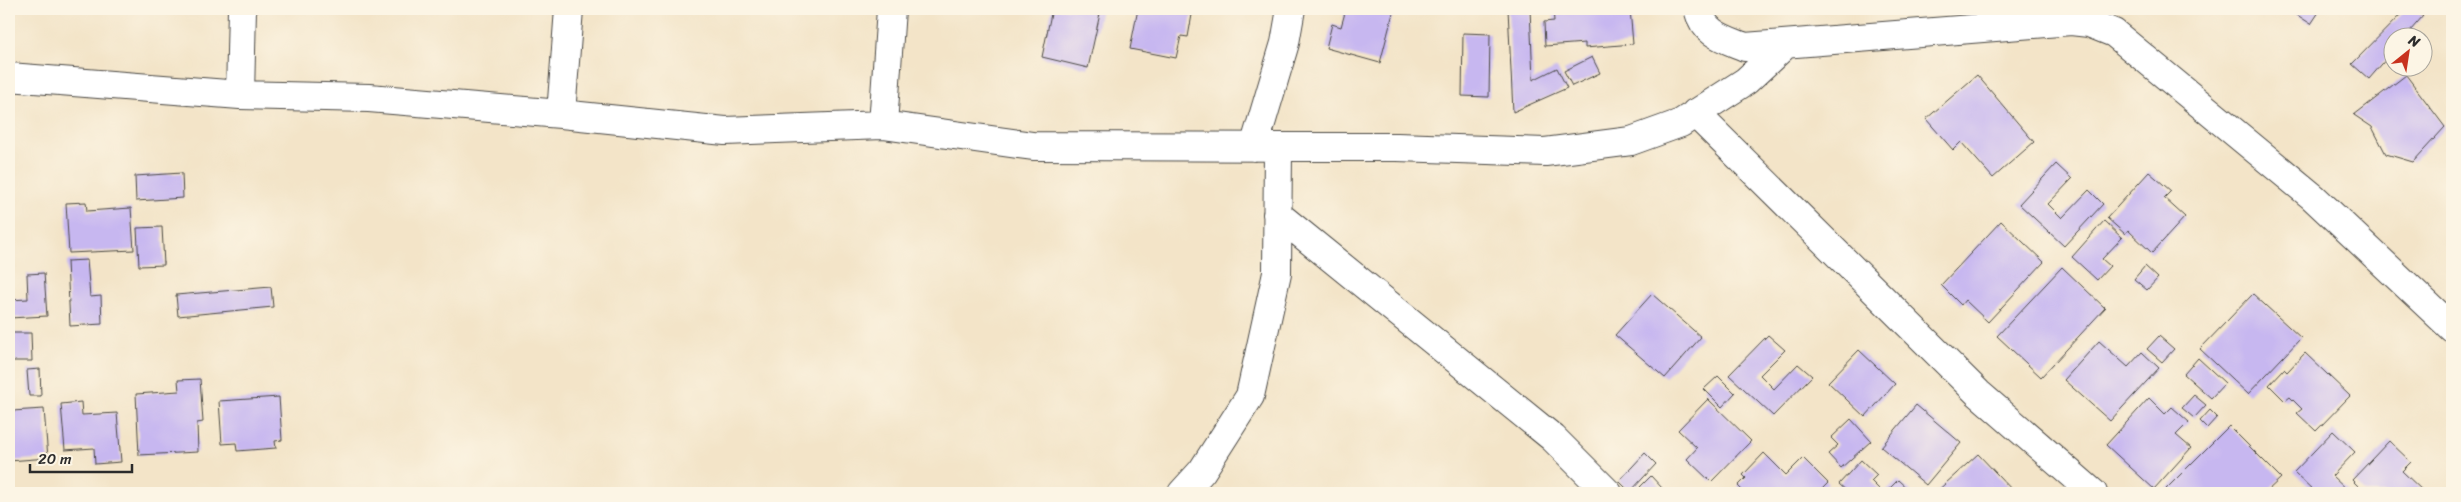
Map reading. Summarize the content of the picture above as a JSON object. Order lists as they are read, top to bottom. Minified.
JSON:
{"scale_bar":"20 m","north":"top right"}
